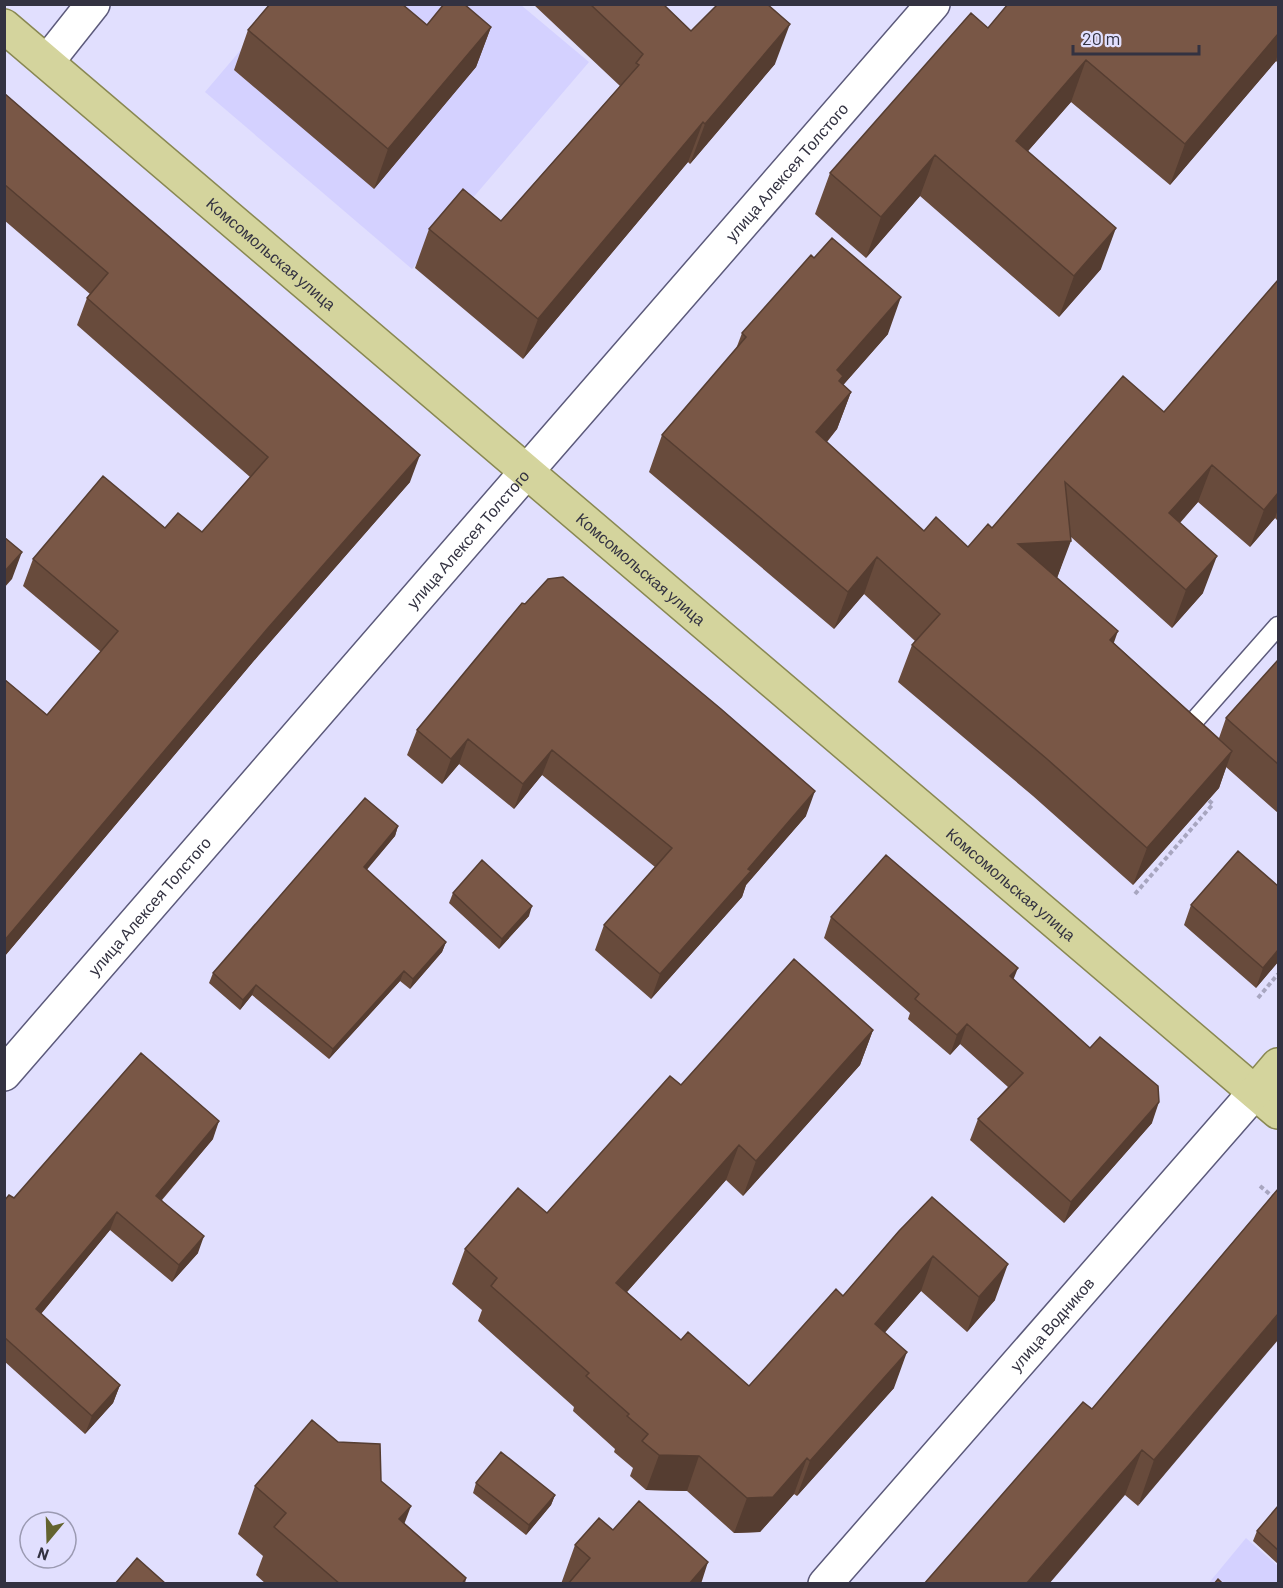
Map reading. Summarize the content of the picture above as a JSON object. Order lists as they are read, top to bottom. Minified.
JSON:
{"streets":{"main road":["Комсомольская улица","улица Водников"],"street":["улица Алексея Толстого"]},"crossings":[["улица Алексея Толстого","Комсомольская улица"],["Комсомольская улица","улица Водников"]],"scale_bar":"20 m","north":"bottom"}
